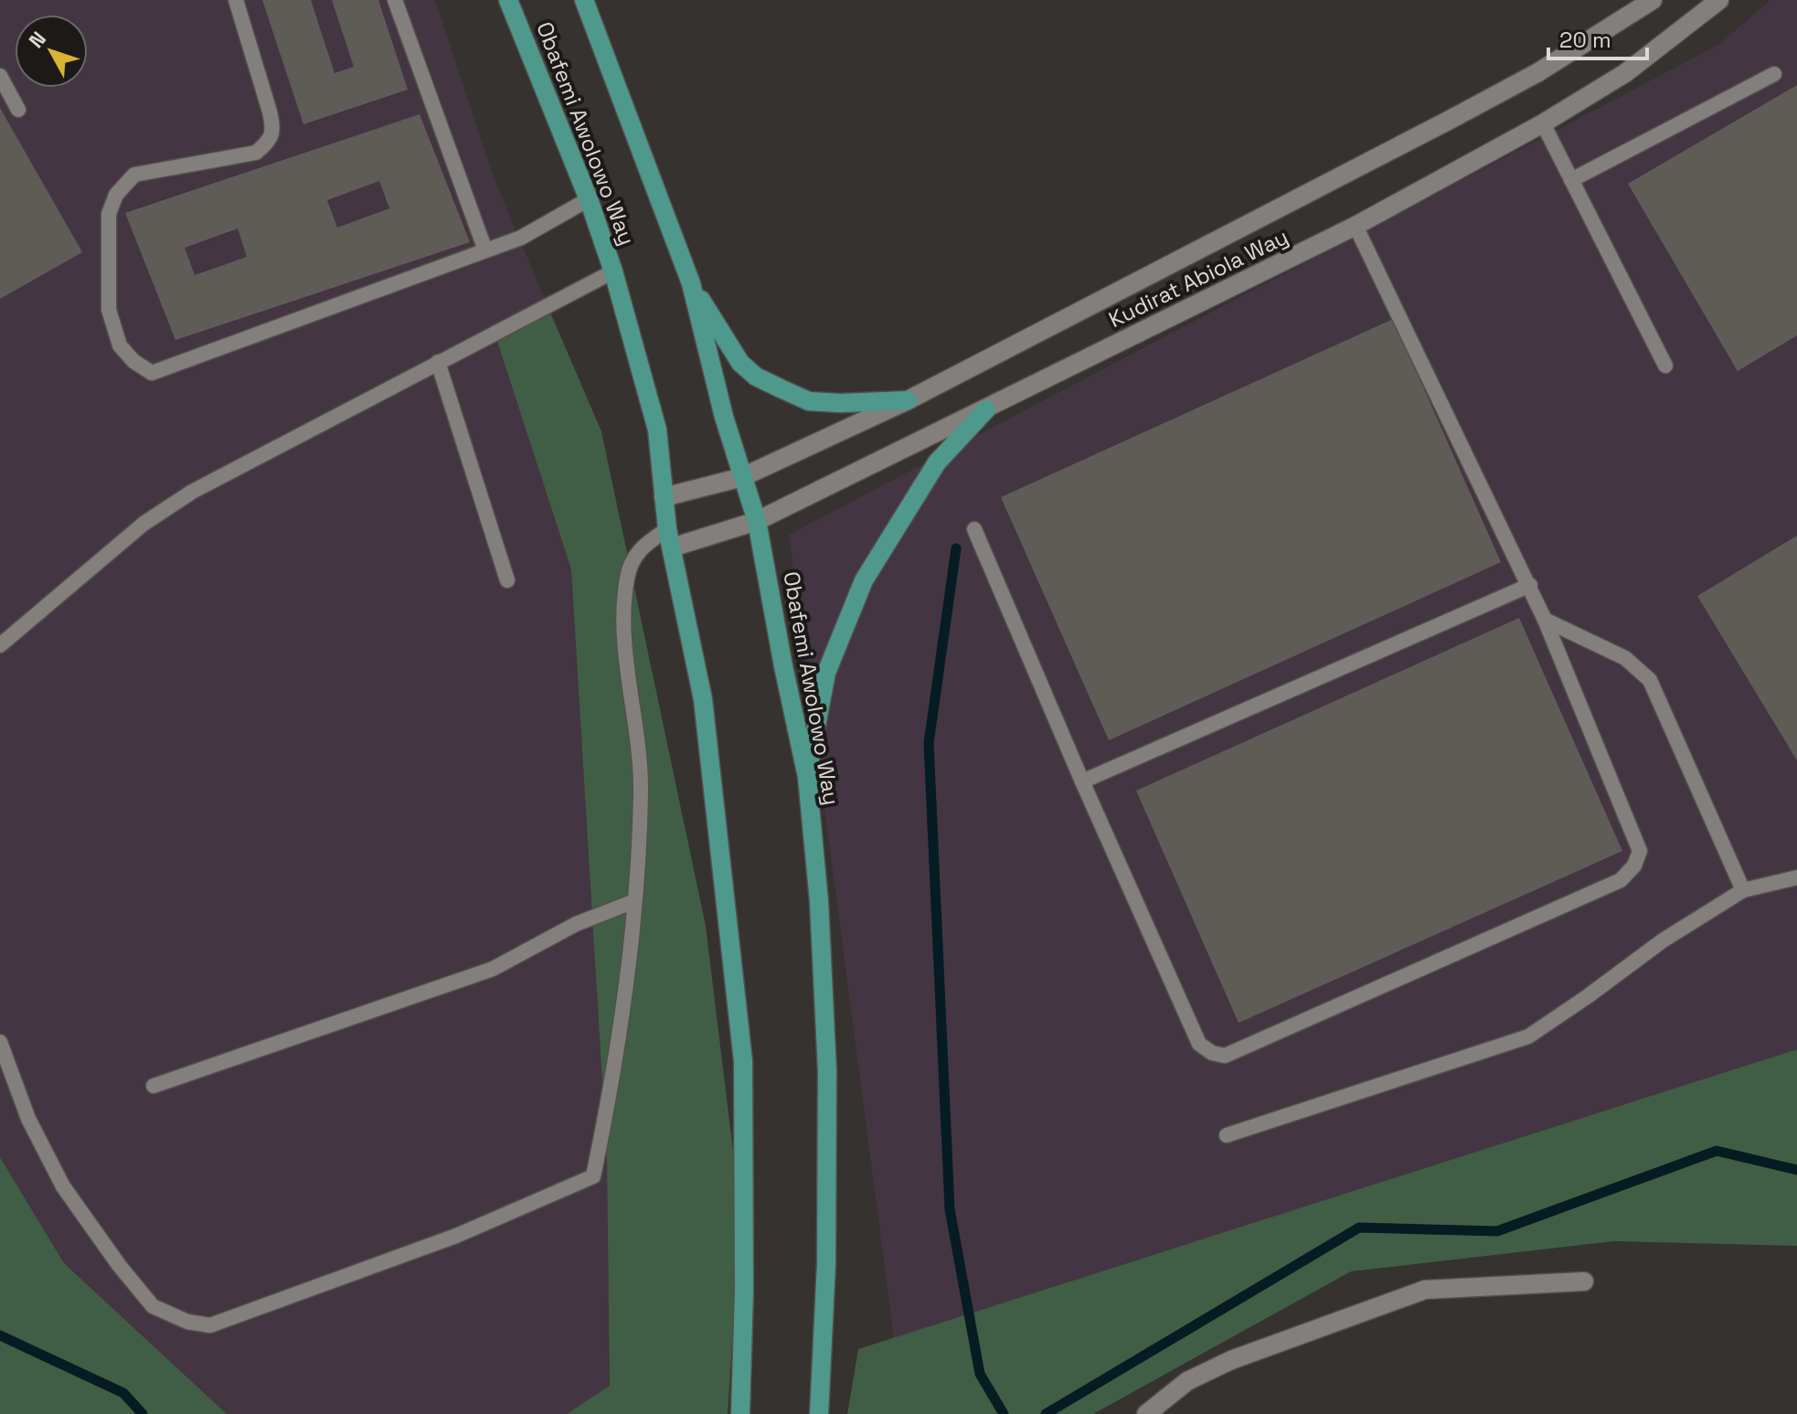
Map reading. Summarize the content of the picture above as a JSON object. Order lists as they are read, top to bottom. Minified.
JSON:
{"streets":{"main road":["Obafemi Awolowo Way","Kudirat Abiola Way"]},"crossings":[["Obafemi Awolowo Way","Kudirat Abiola Way"]],"scale_bar":"20 m","north":"top left"}
